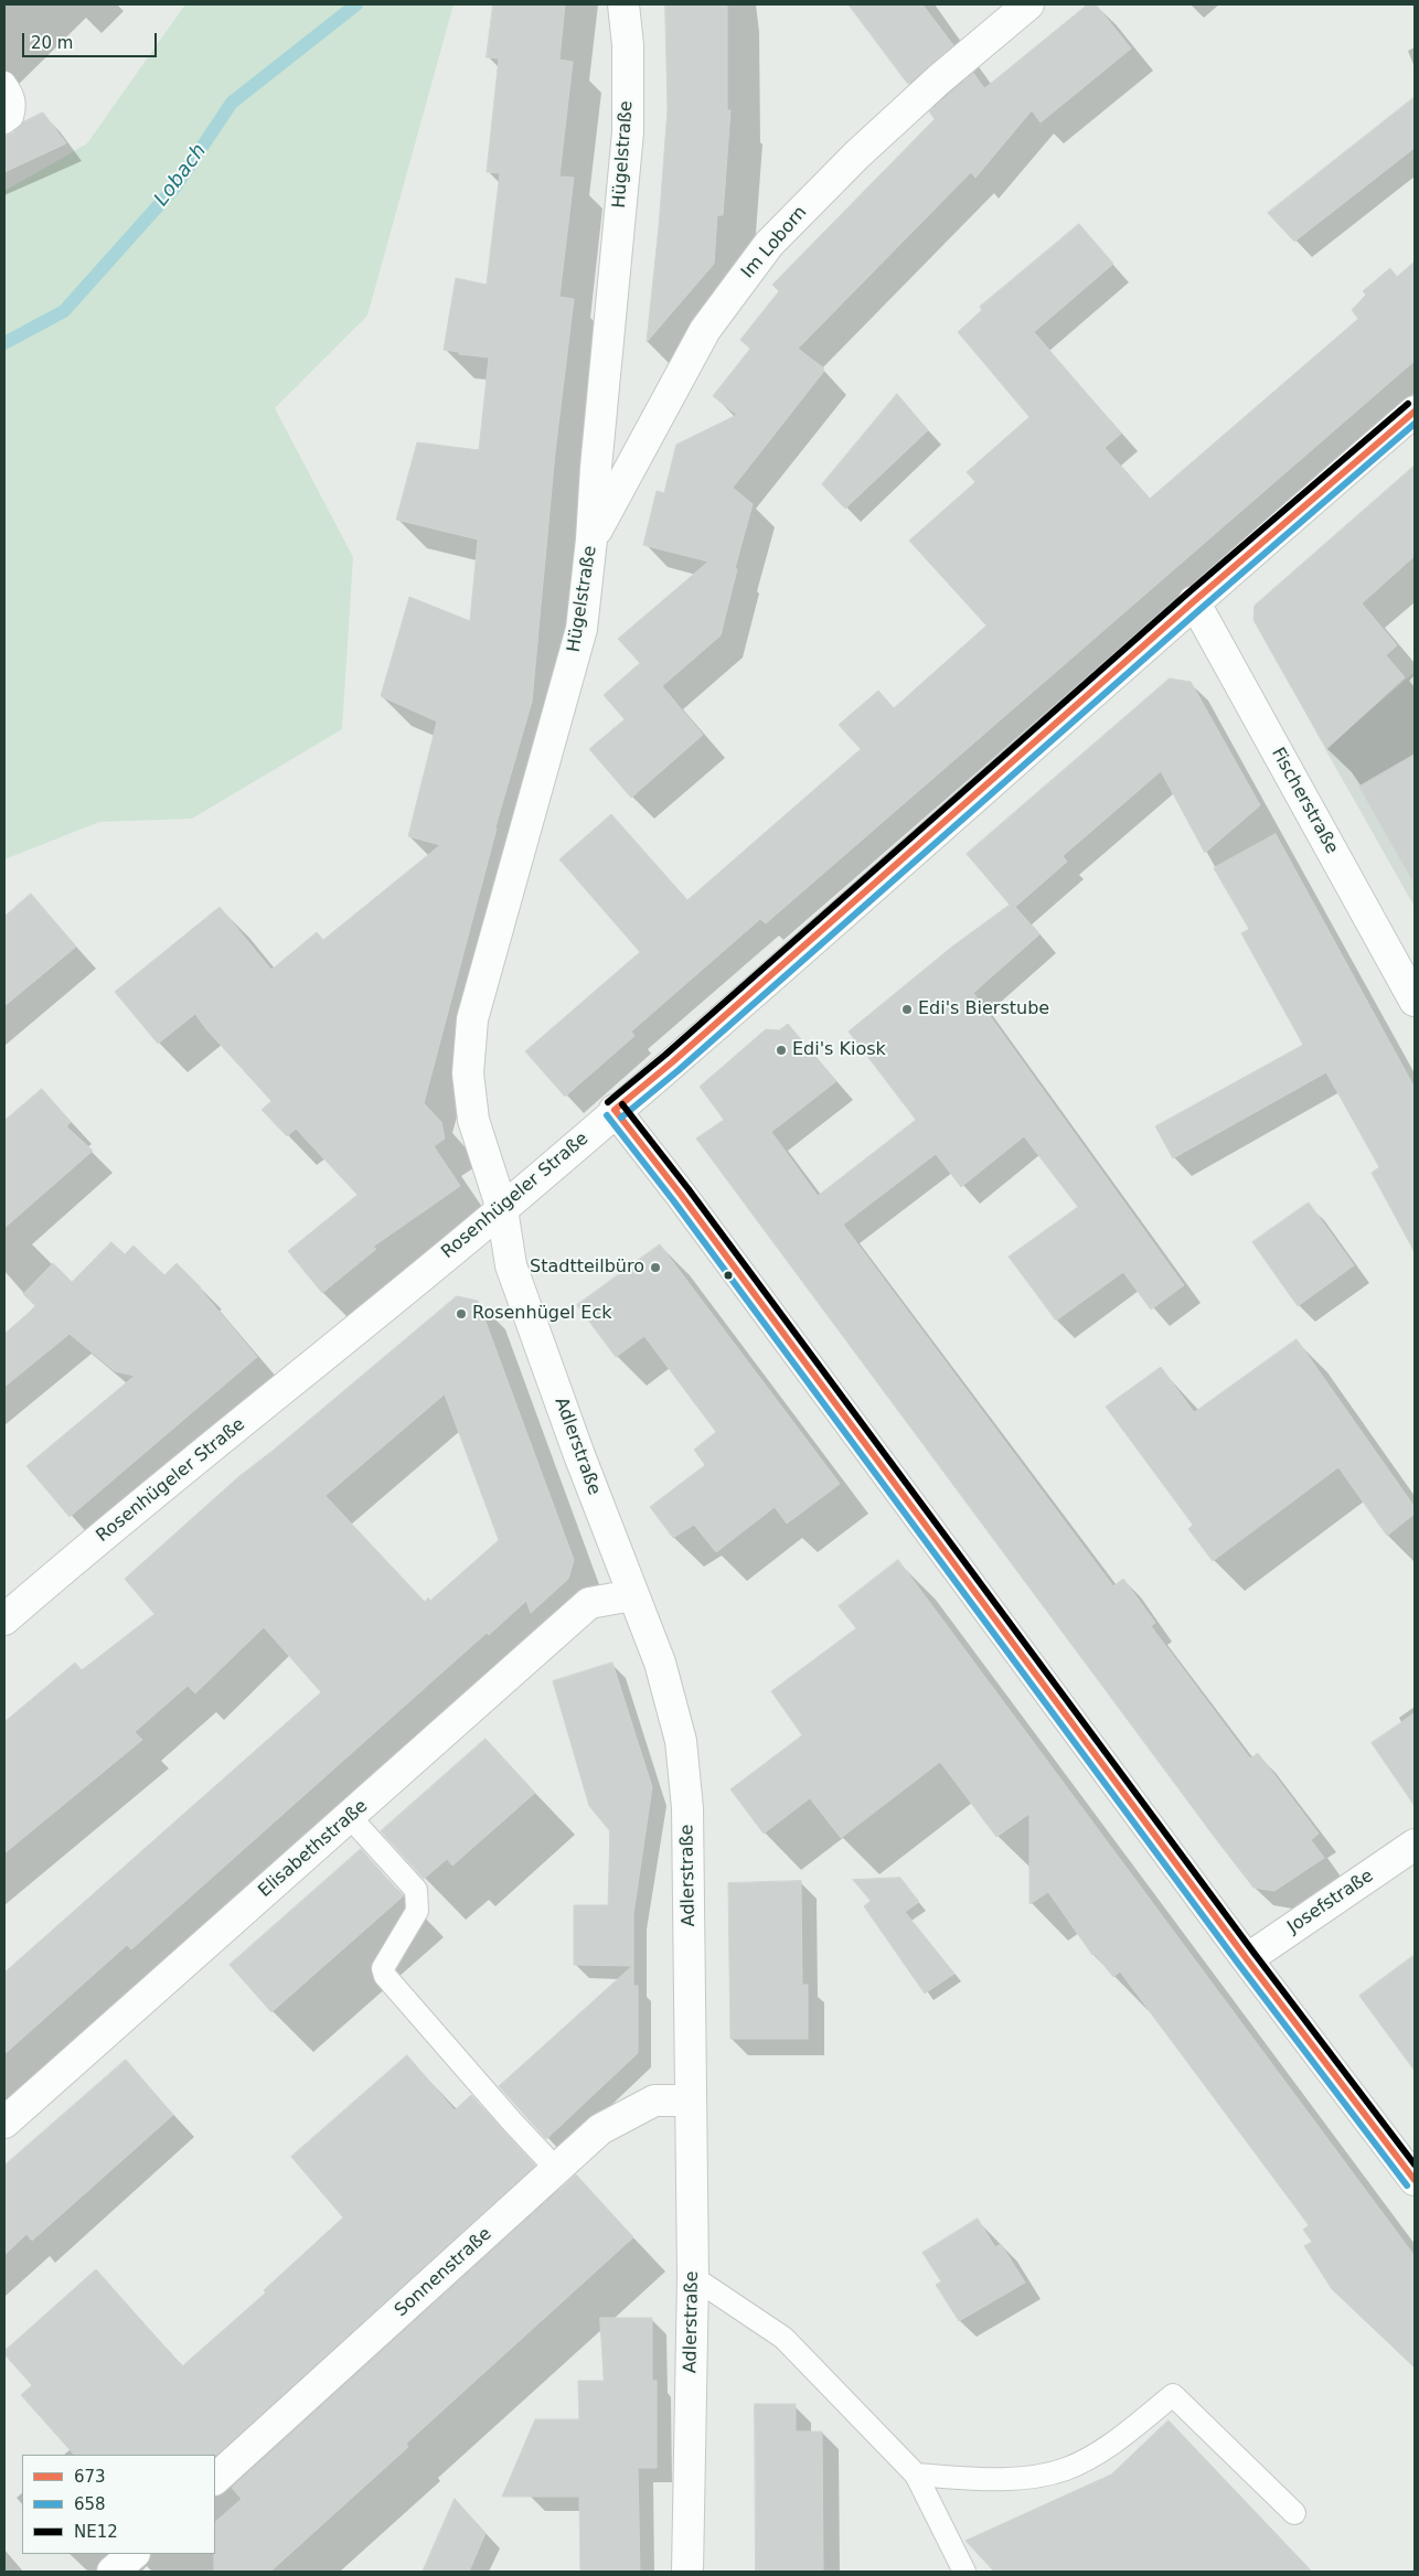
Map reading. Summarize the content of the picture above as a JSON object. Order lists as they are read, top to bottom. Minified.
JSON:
{"streets":{"street":["Hügelstraße","Im Loborn","Fischerstraße","Rosenhügeler Straße","Adlerstraße","Elisabethstraße","Josefstraße","Sonnenstraße"]},"crossings":[["Hügelstraße","Im Loborn"],["Hügelstraße","Rosenhügeler Straße"],["Hügelstraße","Adlerstraße"],["Fischerstraße","Rosenhügeler Straße"],["Rosenhügeler Straße","Adlerstraße"],["Adlerstraße","Elisabethstraße"],["Adlerstraße","Sonnenstraße"]],"water":["Lobach"],"places":["Edi's Bierstube","Edi's Kiosk","Stadtteilbüro","Rosenhügel Eck"],"lines":["transit line NE12","transit line 673","transit line 658"],"legend":["673","658","NE12"],"scale_bar":"20 m"}
